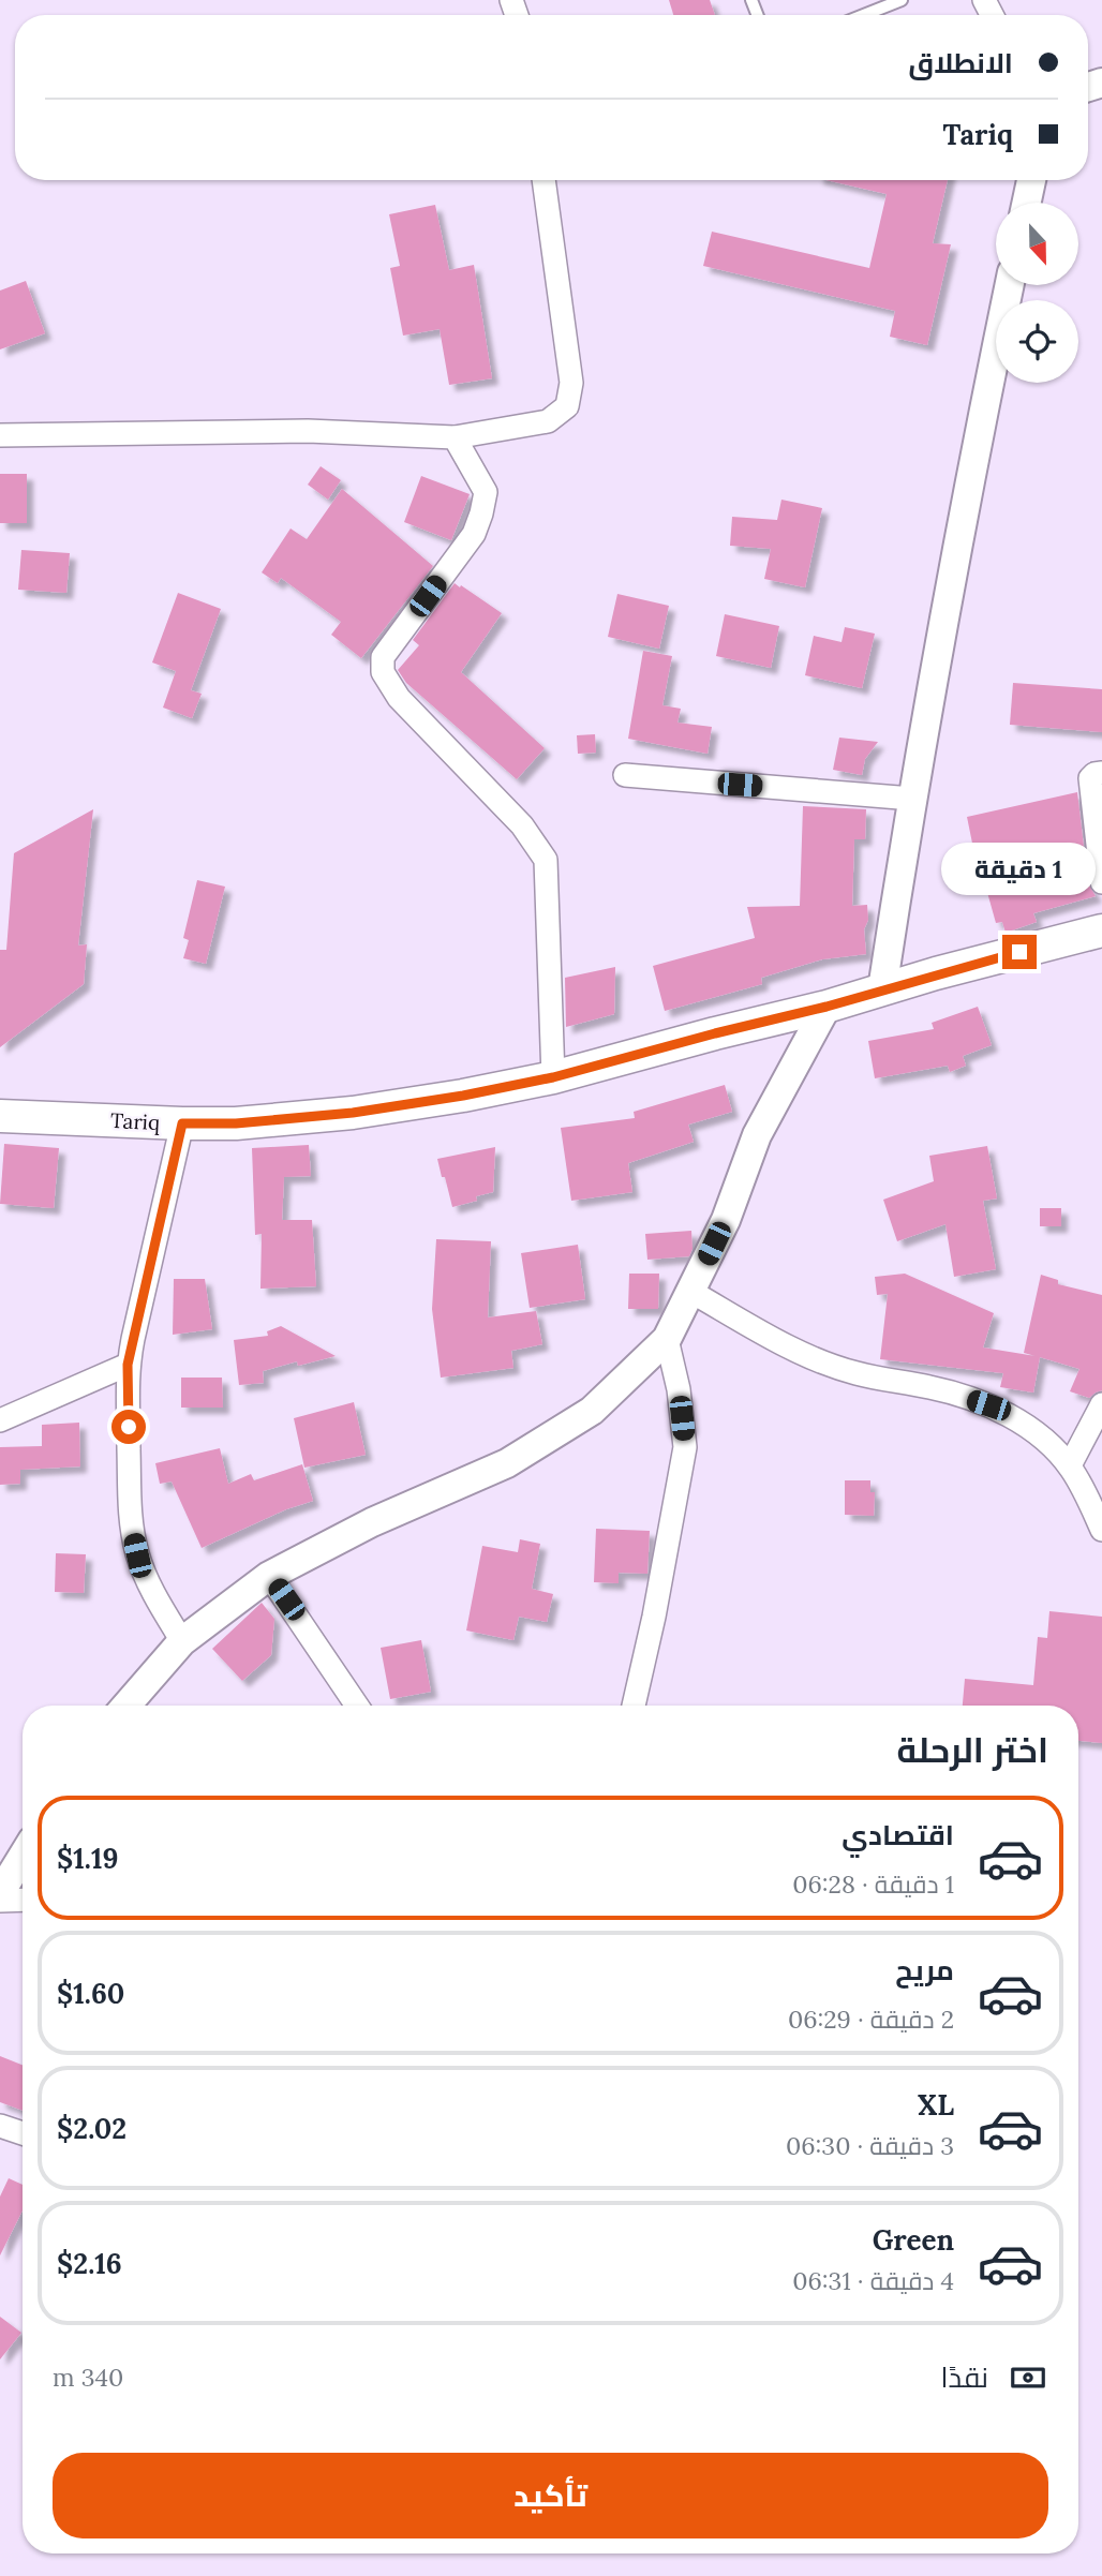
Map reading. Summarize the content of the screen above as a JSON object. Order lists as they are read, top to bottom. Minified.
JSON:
{"streets":{"main road":["Tariq"]},"north":"bottom","page":{"banner":["الانطلاق","Tariq"],"bubble":"1 دقيقة","heading":"اختر الرحلة","list":[{"name":"اقتصادي","note":"1 دقيقة · 06:28","value":"$1.19"},{"name":"مريح","note":"2 دقيقة · 06:29","value":"$1.60"},{"name":"XL","note":"3 دقيقة · 06:30","value":"$2.02"},{"name":"Green","note":"4 دقيقة · 06:31","value":"$2.16"}],"pay":["نقدًا","340 m"],"buttons":"تأكيد"}}
